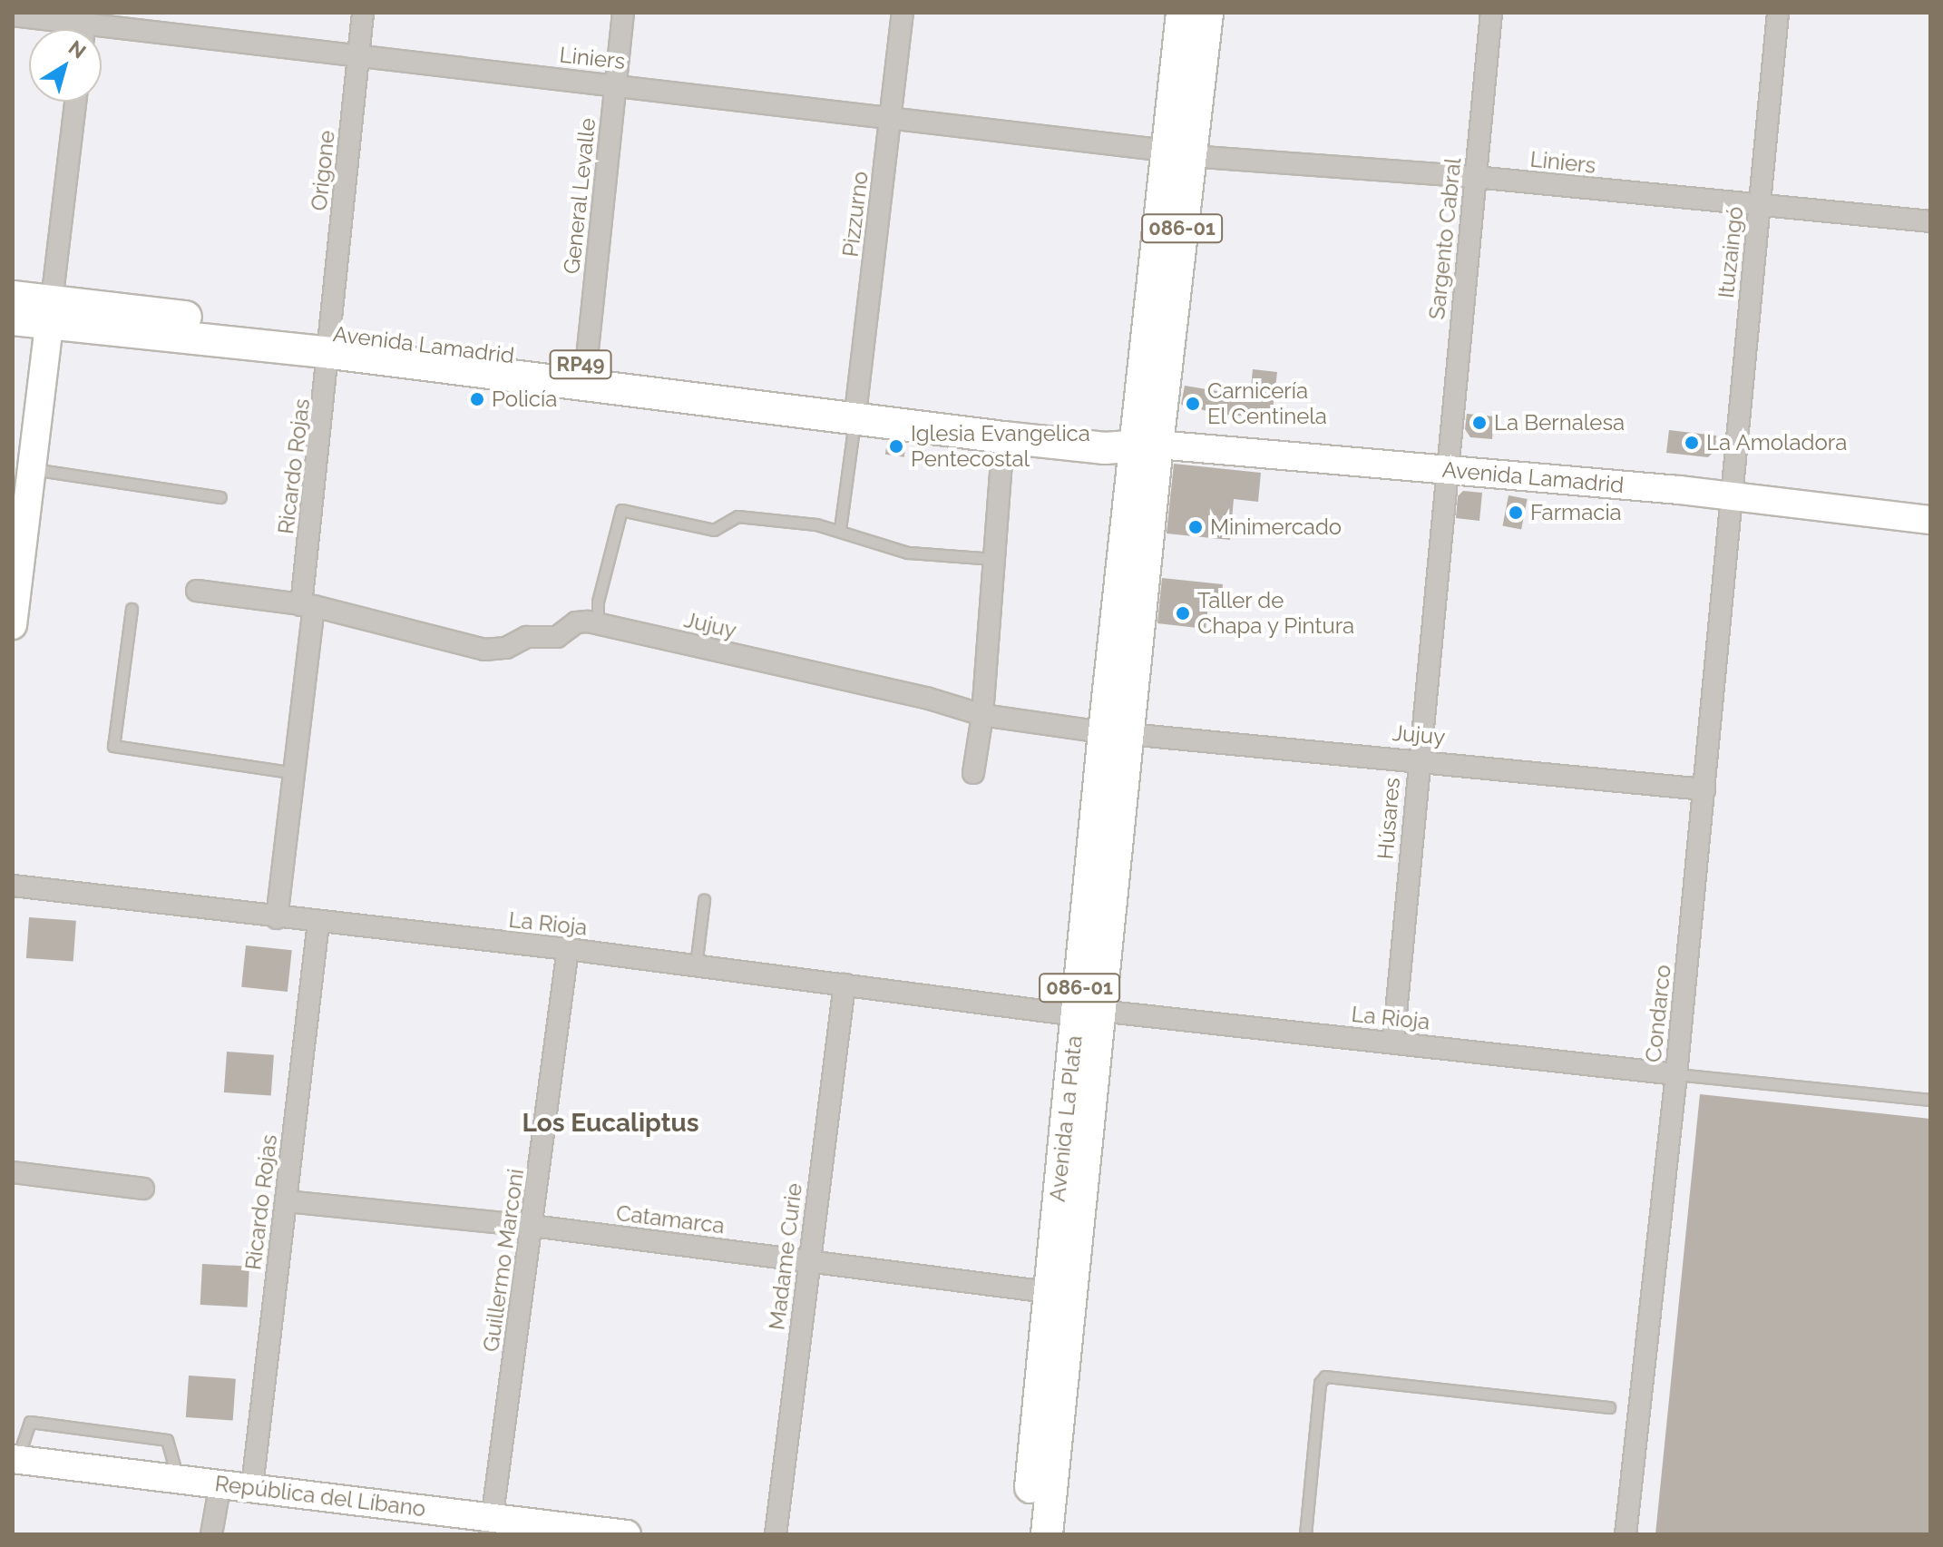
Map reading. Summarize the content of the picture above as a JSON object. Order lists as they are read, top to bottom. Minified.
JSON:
{"streets":{"main road":["086-01","Avenida Lamadrid","RP49","Avenida La Plata"],"street":["Liniers","Origone","General Levalle","Pizzurno","Sargento Cabral","Ituzaingó","Ricardo Rojas","Jujuy","Húsares","La Rioja","Condarco","Catamarca","Madame Curie","Guillermo Marconi","República del Líbano"]},"crossings":[["Liniers","Origone"],["Liniers","General Levalle"],["Liniers","Pizzurno"],["Liniers","086-01"],["Liniers","Sargento Cabral"],["Liniers","Ituzaingó"],["Origone","Avenida Lamadrid"],["Origone","Ricardo Rojas"],["General Levalle","Avenida Lamadrid"],["Pizzurno","Avenida Lamadrid"],["086-01","Avenida Lamadrid"],["086-01","Avenida La Plata"],["Sargento Cabral","Avenida Lamadrid"],["Sargento Cabral","Húsares"],["Ituzaingó","Avenida Lamadrid"],["Ituzaingó","Condarco"],["Avenida Lamadrid","Ricardo Rojas"],["Avenida Lamadrid","Húsares"],["Avenida Lamadrid","Condarco"],["Avenida Lamadrid","Avenida La Plata"],["Ricardo Rojas","Jujuy"],["Ricardo Rojas","La Rioja"],["Ricardo Rojas","Catamarca"],["Ricardo Rojas","República del Líbano"],["Jujuy","Húsares"],["Jujuy","Condarco"],["Jujuy","Avenida La Plata"],["Húsares","La Rioja"],["La Rioja","Condarco"],["La Rioja","Avenida La Plata"],["La Rioja","Madame Curie"],["La Rioja","Guillermo Marconi"],["Avenida La Plata","Catamarca"],["Catamarca","Madame Curie"],["Catamarca","Guillermo Marconi"],["Guillermo Marconi","República del Líbano"]],"districts":["Los Eucaliptus"],"places":["Policía","Carnicería El Centinela","La Bernalesa","La Amoladora","Iglesia Evangelica Pentecostal","Farmacia","Minimercado","Taller de Chapa y Pintura"],"north":"top right"}
